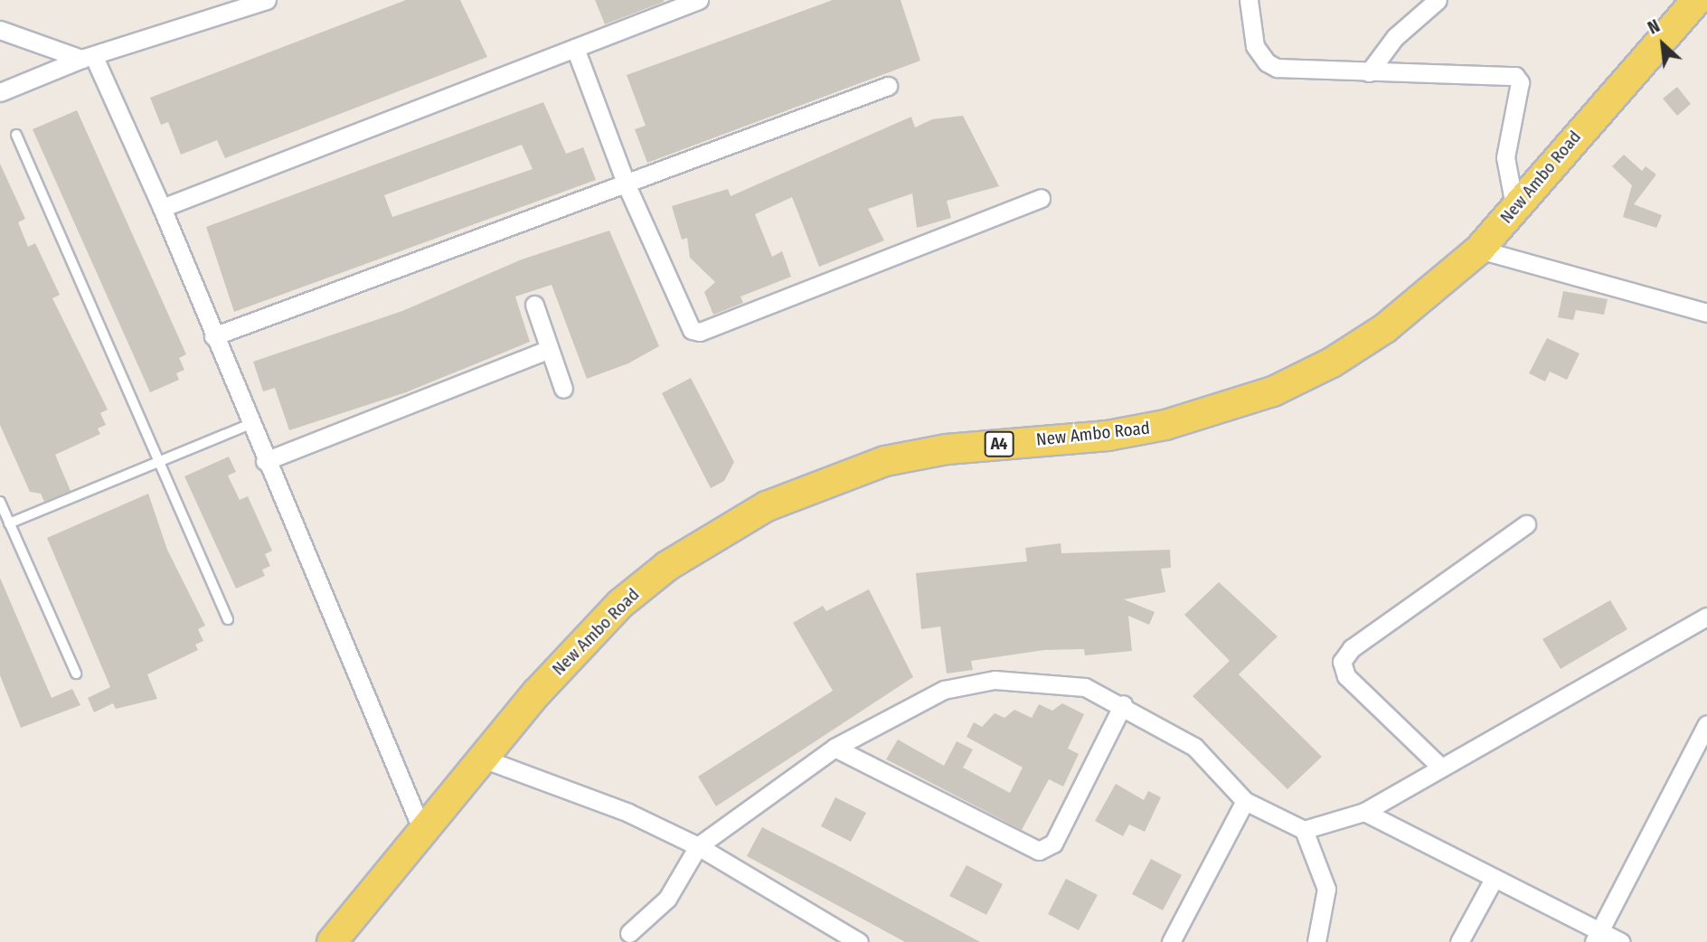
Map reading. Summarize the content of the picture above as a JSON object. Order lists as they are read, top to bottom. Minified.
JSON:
{"streets":{"main road":["New Ambo Road","A4"]},"north":"top left"}
